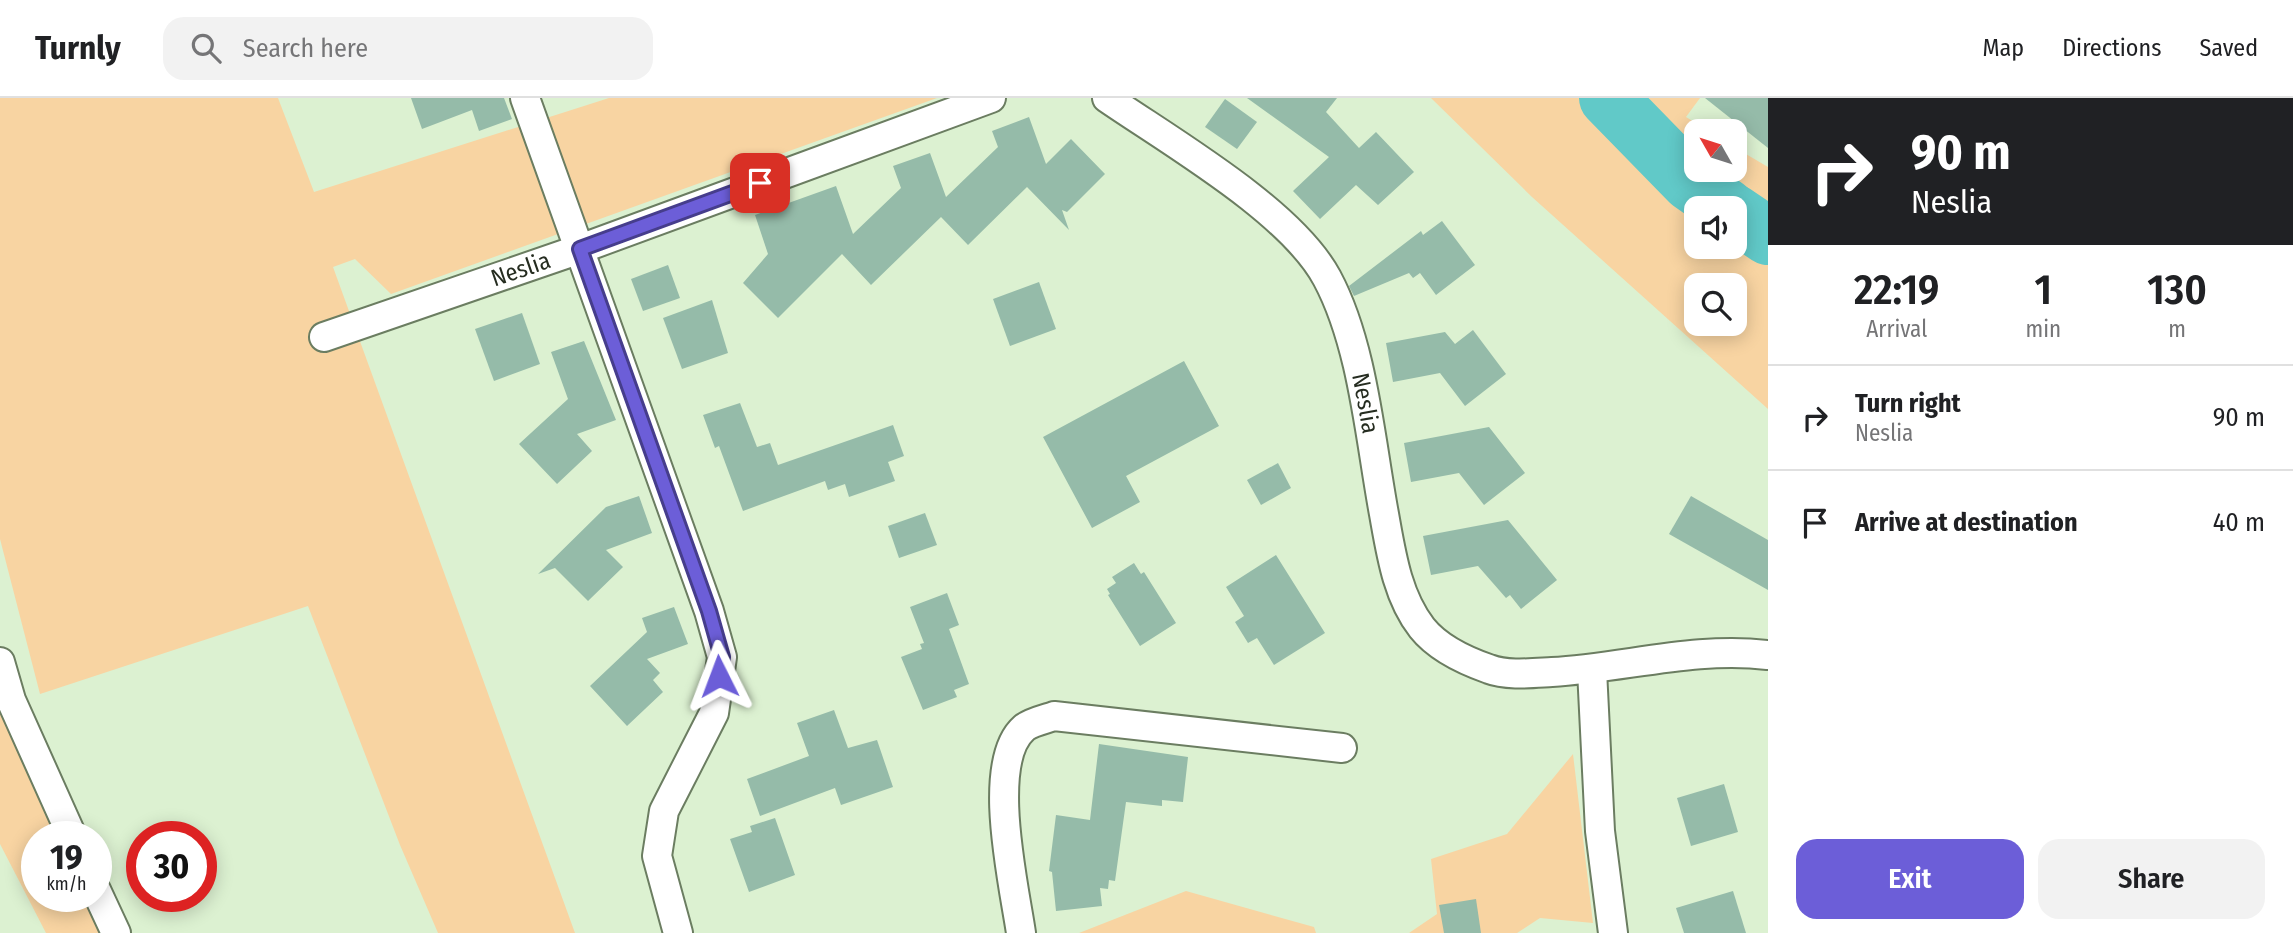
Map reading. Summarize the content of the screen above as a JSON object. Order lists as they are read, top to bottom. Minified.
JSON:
{"streets":{"street":["Neslia"]},"north":"top left","page":{"header":"Turnly","search":"Search here","nav":["Map","Directions","Saved"],"turn":["90 m","Neslia"],"eta":["22:19","Arrival","1","min","130","m"],"list":[{"name":"Turn right","note":"Neslia","value":"90 m"},{"name":"Arrive at destination","value":"40 m"}],"speed":"19 km/h","limit":"30","buttons":["Exit","Share"]}}
